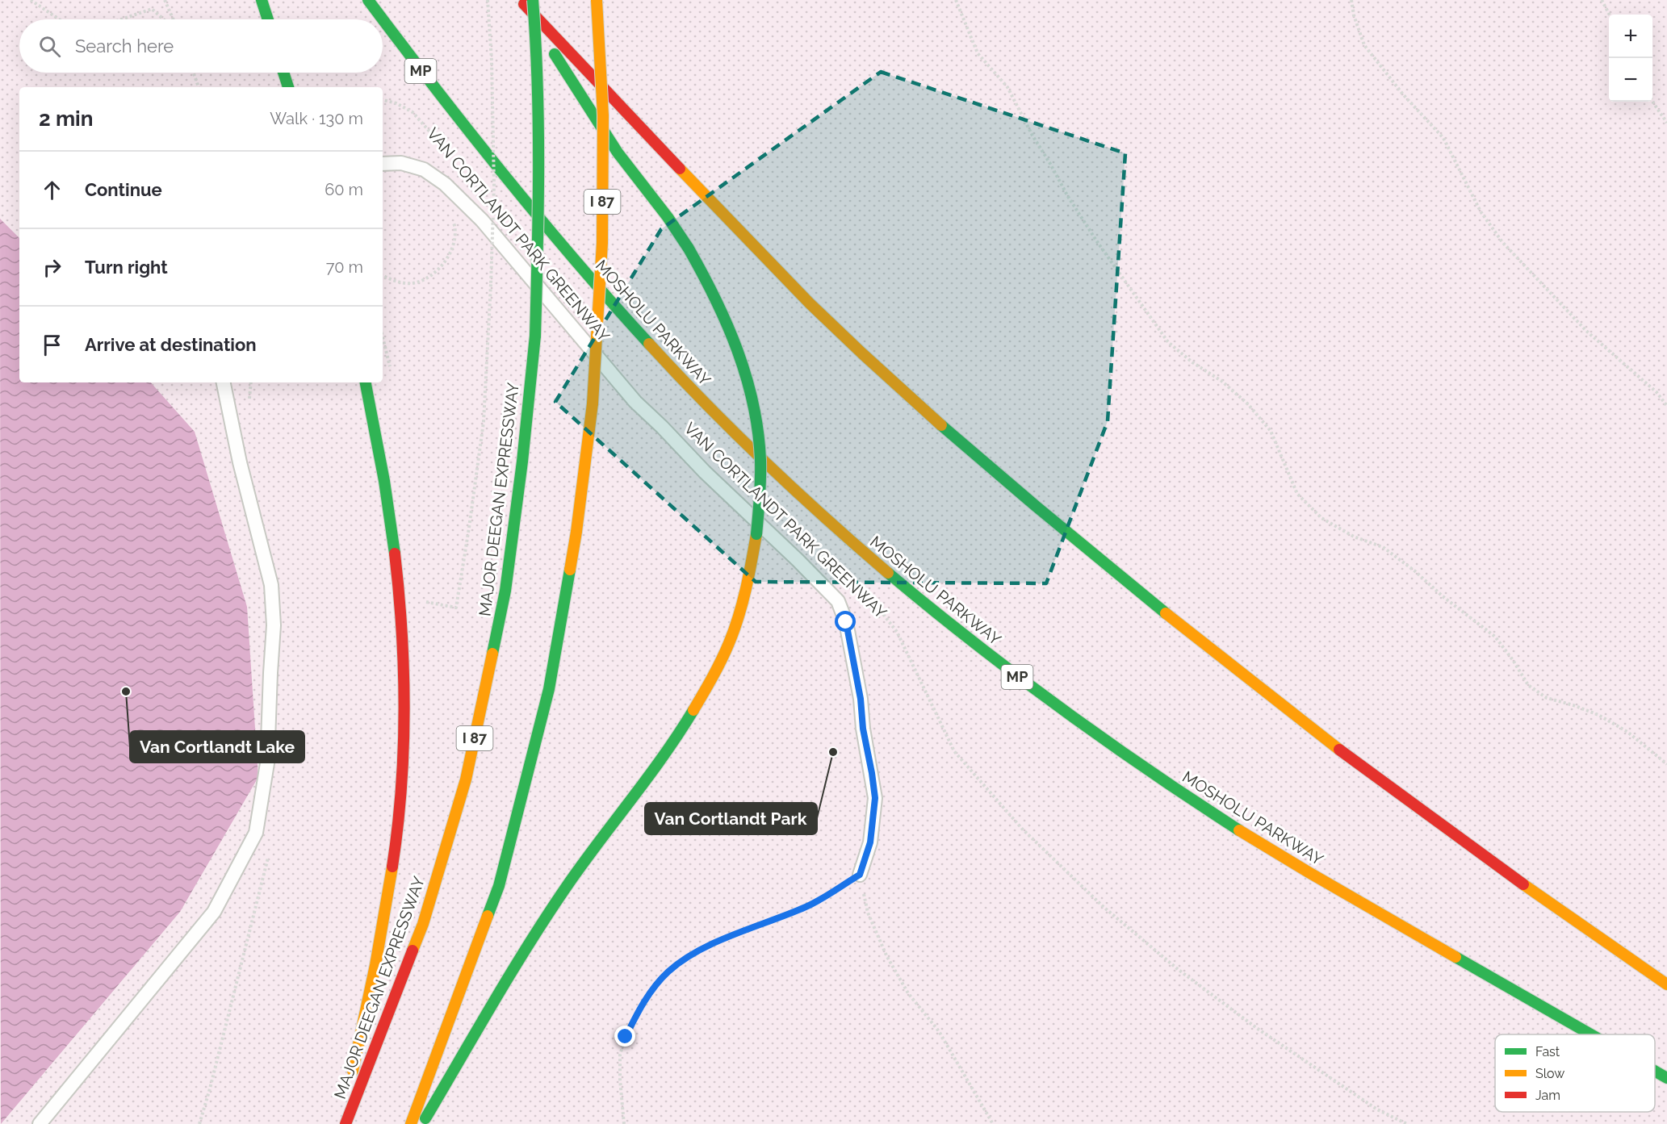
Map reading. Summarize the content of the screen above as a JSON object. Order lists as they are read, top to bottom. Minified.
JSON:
{"streets":{"highway":["MP","I 87","MOSHOLU PARKWAY","MAJOR DEEGAN EXPRESSWAY"],"path":["VAN CORTLANDT PARK GREENWAY"]},"places":["Van Cortlandt Lake","Van Cortlandt Park"],"legend":["Fast","Slow","Jam"],"page":{"map_buttons":["+","−"],"search":"Search here","heading":["2 min","Walk · 130 m"],"list":[["Continue","60 m"],["Turn right","70 m"],"Arrive at destination"]}}
